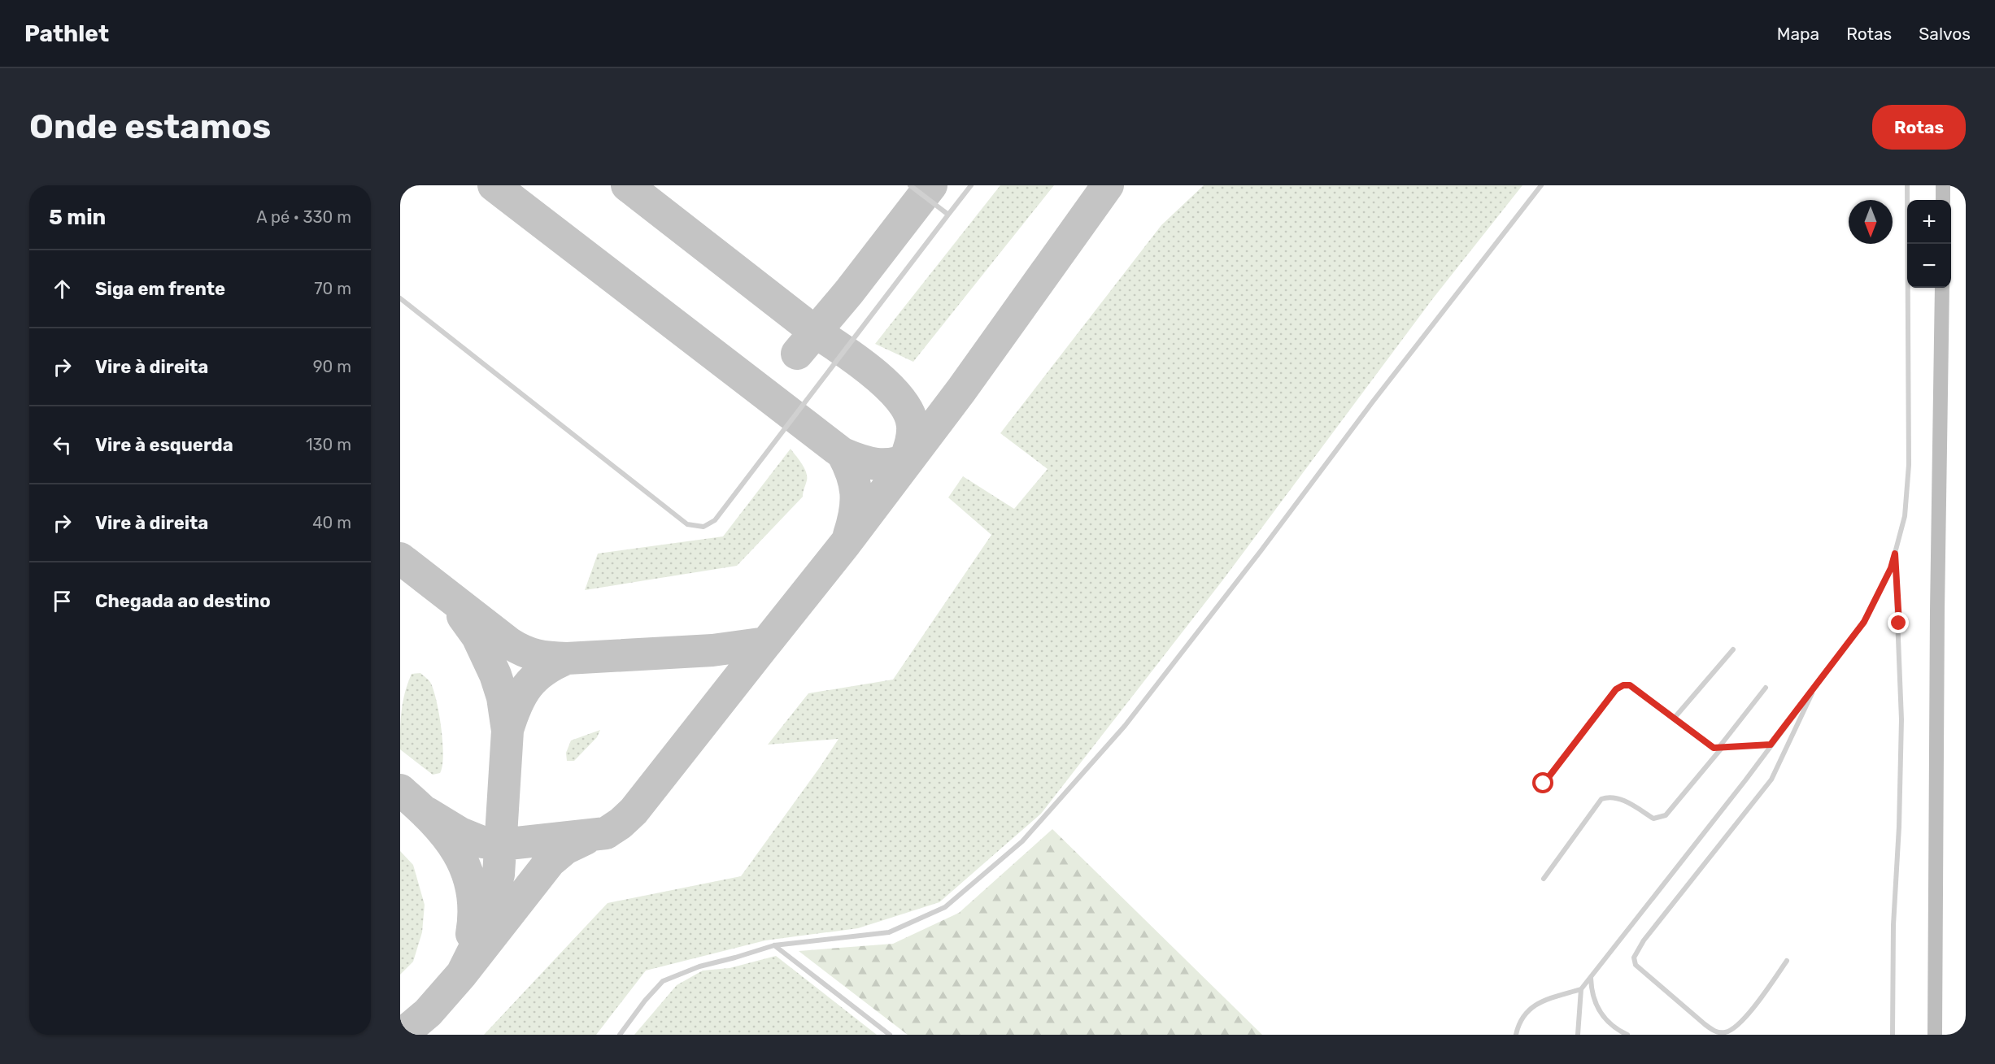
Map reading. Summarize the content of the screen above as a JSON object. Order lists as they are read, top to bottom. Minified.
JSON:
{"north":"bottom","page":{"header":"Pathlet","nav":["Mapa","Rotas","Salvos"],"buttons":"Rotas","title":"Onde estamos","heading":["5 min","A pé · 330 m"],"map_buttons":["+","−"],"list":[["Siga em frente","70 m"],["Vire à direita","90 m"],["Vire à esquerda","130 m"],["Vire à direita","40 m"],"Chegada ao destino"]}}
